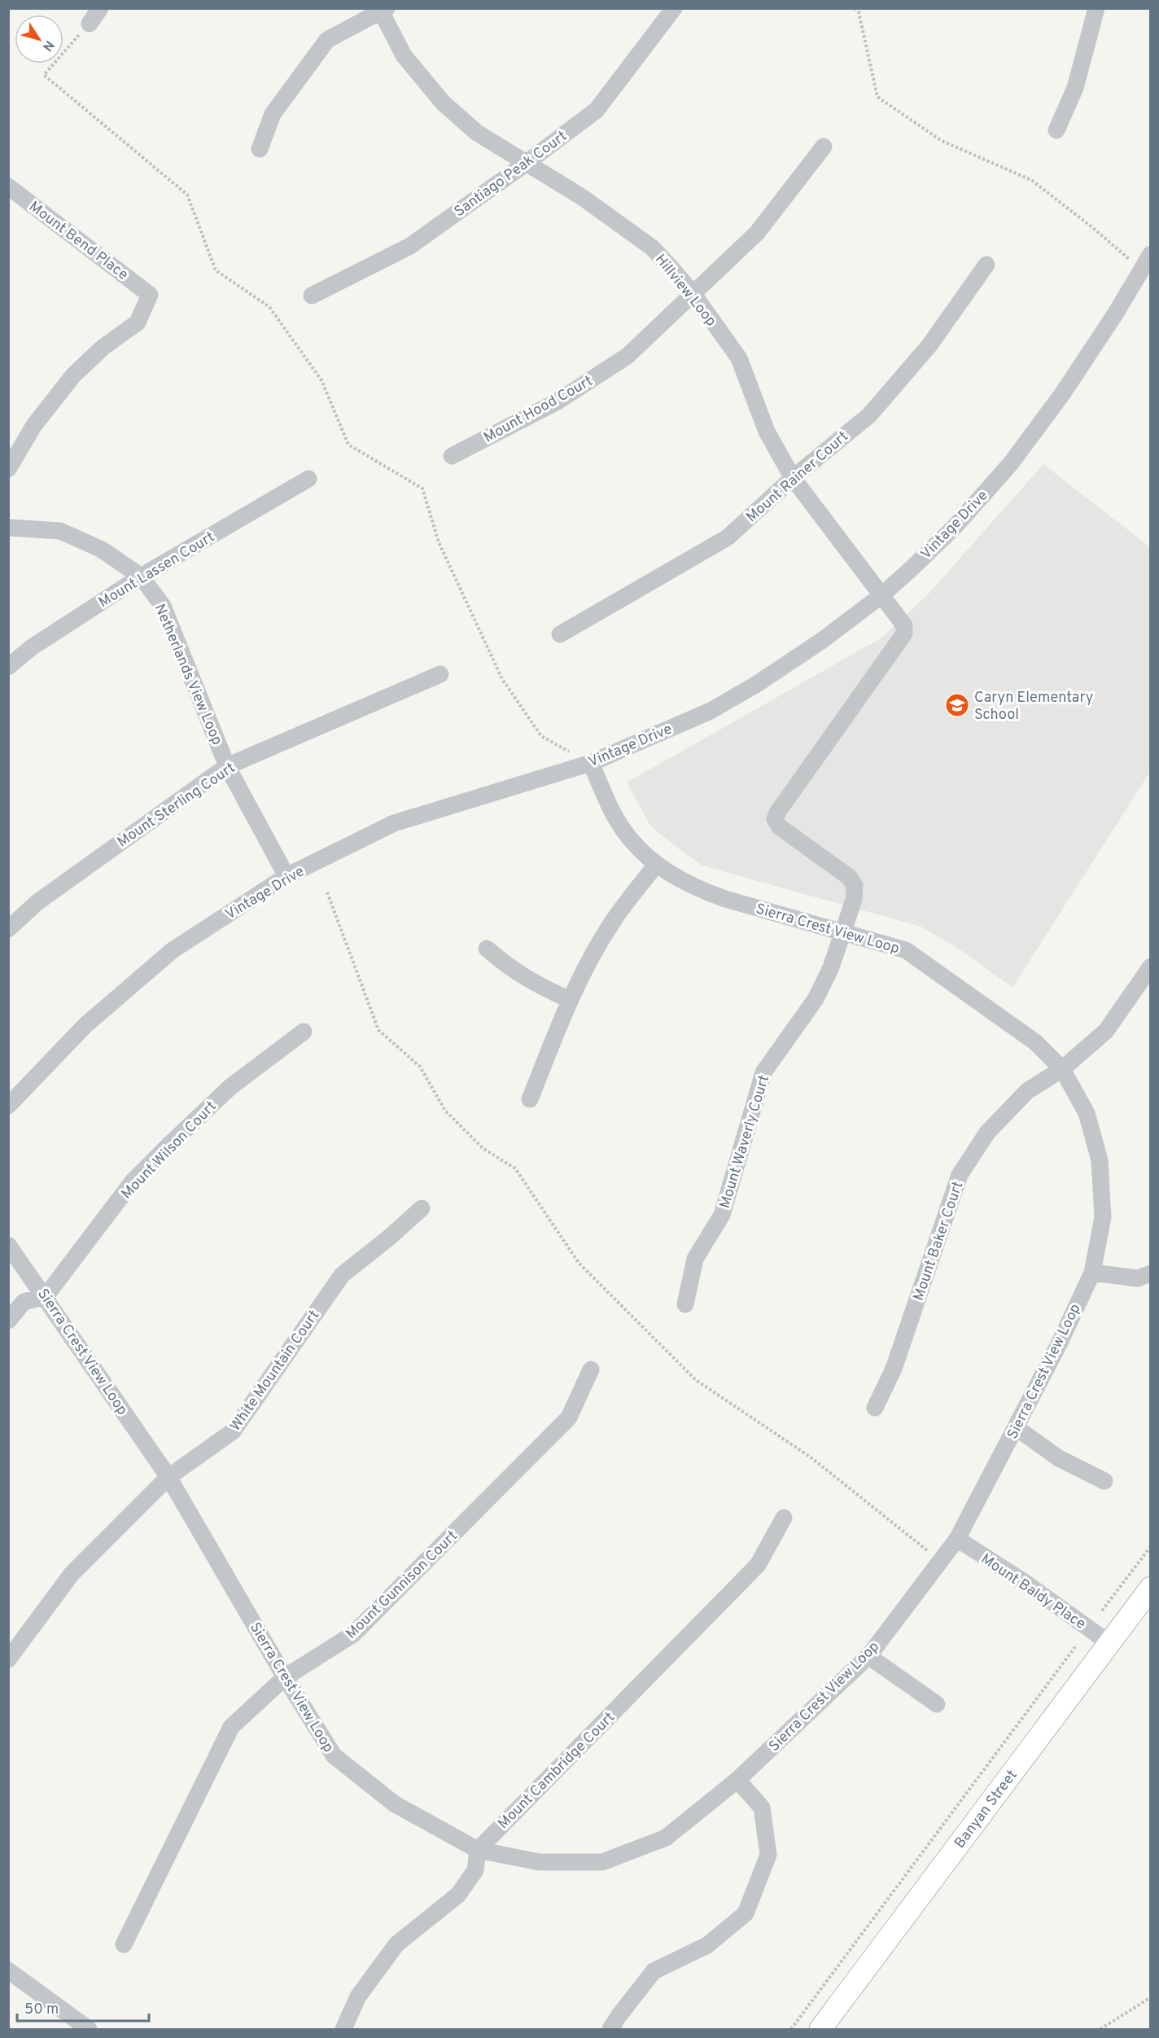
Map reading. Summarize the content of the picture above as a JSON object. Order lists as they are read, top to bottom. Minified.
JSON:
{"streets":{"main road":["Banyan Street"],"street":["Santiago Peak Court","Mount Bend Place","Hillview Loop","Mount Hood Court","Mount Rainer Court","Vintage Drive","Mount Lassen Court","Netherlands View Loop","Mount Sterling Court","Sierra Crest View Loop","Mount Waverly Court","Mount Wilson Court","Mount Baker Court","White Mountain Court","Mount Gunnison Court","Mount Baldy Place","Mount Cambridge Court"]},"crossings":[["Santiago Peak Court","Hillview Loop"],["Hillview Loop","Mount Hood Court"],["Hillview Loop","Mount Rainer Court"],["Hillview Loop","Vintage Drive"],["Hillview Loop","Mount Waverly Court"],["Vintage Drive","Netherlands View Loop"],["Vintage Drive","Sierra Crest View Loop"],["Mount Lassen Court","Netherlands View Loop"],["Netherlands View Loop","Mount Sterling Court"],["Sierra Crest View Loop","Mount Waverly Court"],["Sierra Crest View Loop","Mount Wilson Court"],["Sierra Crest View Loop","Mount Baker Court"],["Sierra Crest View Loop","White Mountain Court"],["Sierra Crest View Loop","Mount Gunnison Court"],["Sierra Crest View Loop","Mount Baldy Place"],["Sierra Crest View Loop","Mount Cambridge Court"],["Mount Baldy Place","Banyan Street"]],"places":{"school or university":["Caryn Elementary School"]},"scale_bar":"50 m","north":"bottom right"}
